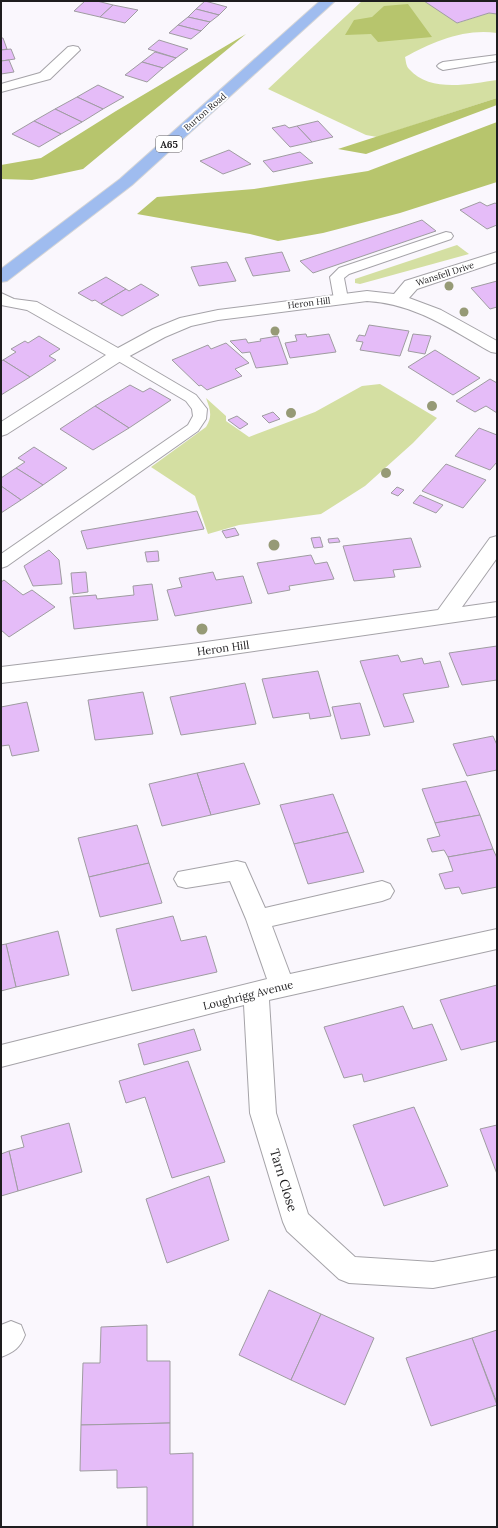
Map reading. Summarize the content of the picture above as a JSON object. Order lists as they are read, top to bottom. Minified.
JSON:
{"streets":{"main road":["Burton Road","A65"],"street":["Wansfell Drive","Heron Hill","Loughrigg Avenue","Tarn Close"]},"crossings":[["Wansfell Drive","Heron Hill"],["Loughrigg Avenue","Tarn Close"]]}
